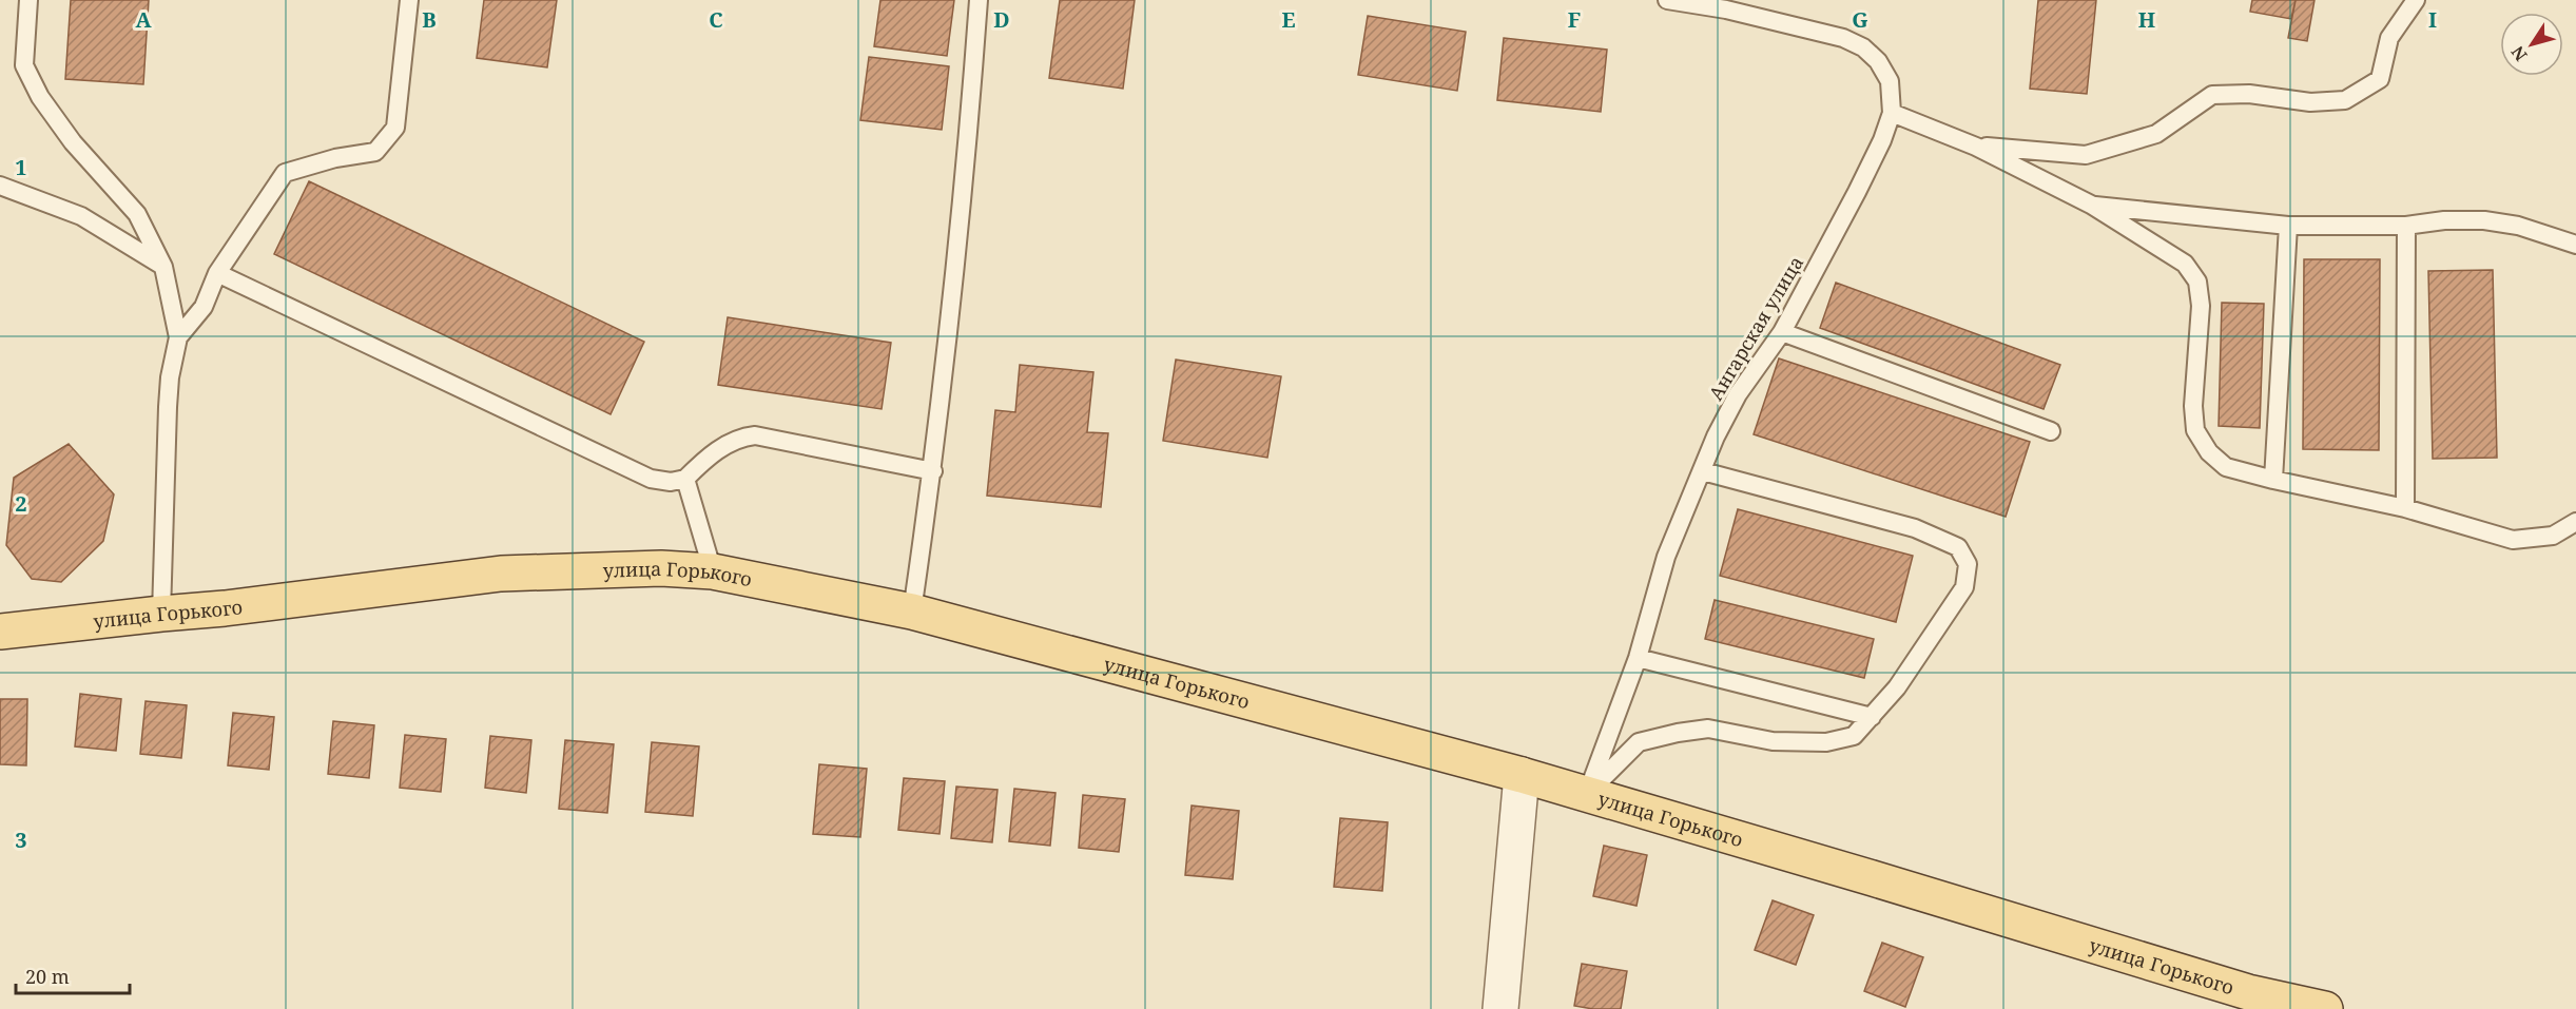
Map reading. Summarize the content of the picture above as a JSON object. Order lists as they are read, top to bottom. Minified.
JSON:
{"streets":{"main road":["улица Горького"],"lane":["Ангарская улица"]},"crossings":[["Ангарская улица","улица Горького"]],"scale_bar":"20 m","north":"bottom left","grid":{"columns":["A","B","C","D","E","F","G","H","I"],"rows":["1","2","3"]}}
